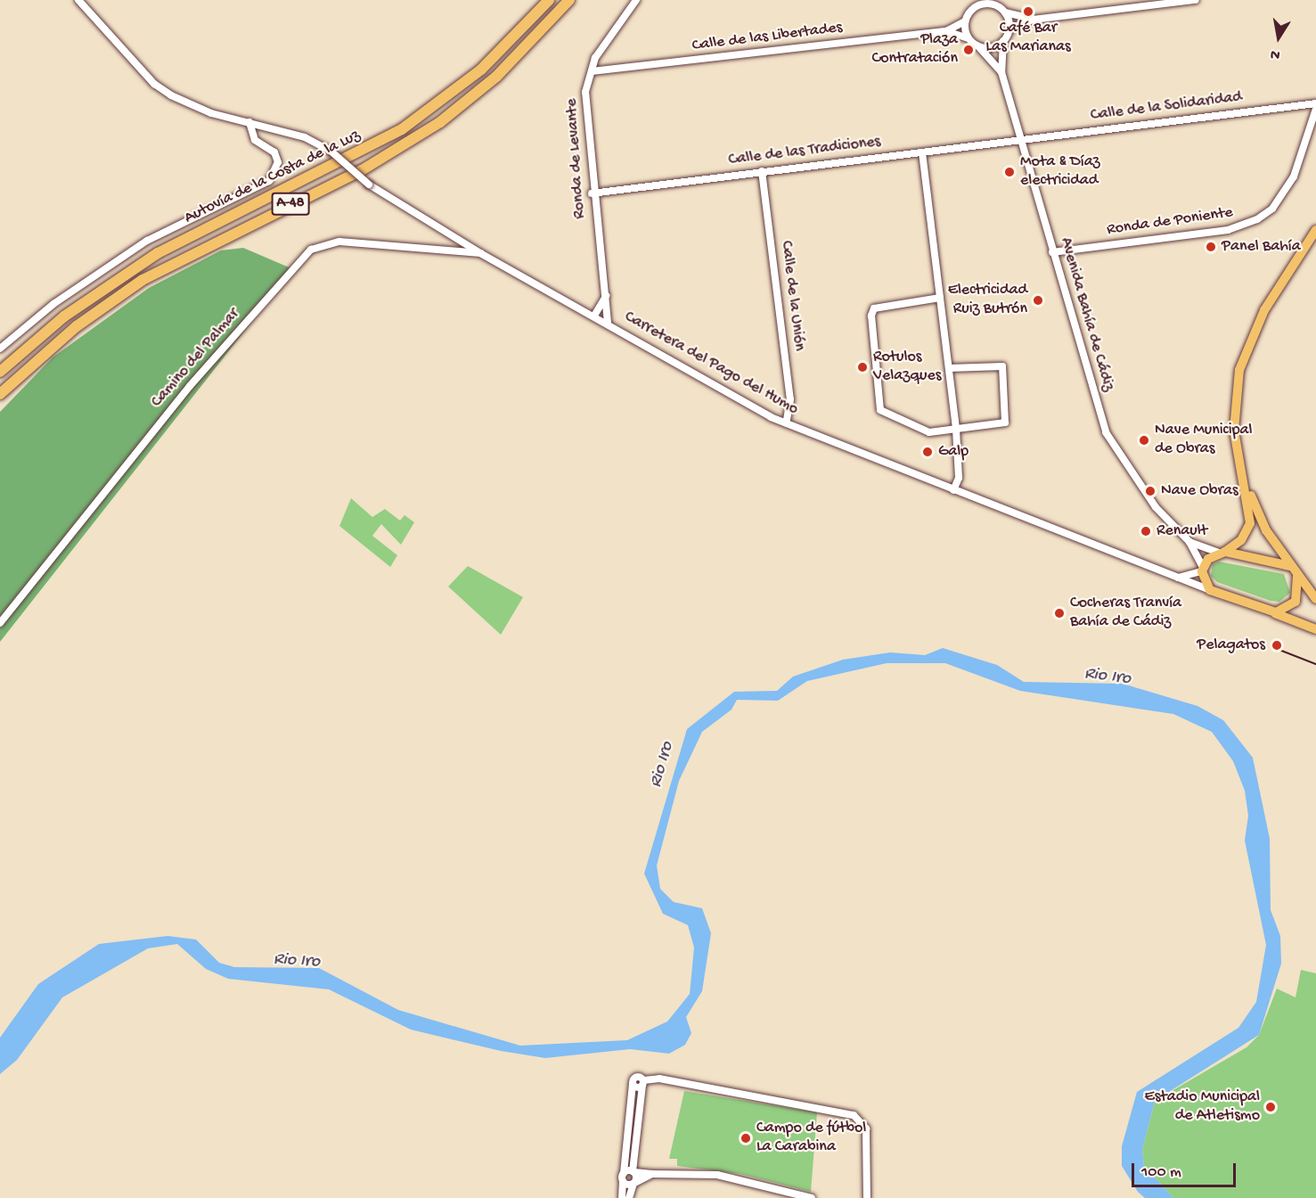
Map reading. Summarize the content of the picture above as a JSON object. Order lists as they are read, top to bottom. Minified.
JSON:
{"streets":{"highway":["Autovía de la Costa de la Luz","A-48"],"street":["Calle de las Libertades","Calle de la Solidaridad","Calle de las Tradiciones","Ronda de Levante","Ronda de Poniente","Calle de la Unión","Avenida Bahía de Cádiz","Camino del Palmar","Carretera del Pago del Humo"]},"crossings":[["Calle de las Libertades","Ronda de Levante"],["Calle de las Libertades","Avenida Bahía de Cádiz"],["Calle de la Solidaridad","Calle de las Tradiciones"],["Calle de la Solidaridad","Avenida Bahía de Cádiz"],["Calle de las Tradiciones","Ronda de Levante"],["Calle de las Tradiciones","Calle de la Unión"],["Calle de las Tradiciones","Avenida Bahía de Cádiz"],["Ronda de Levante","Carretera del Pago del Humo"],["Ronda de Poniente","Avenida Bahía de Cádiz"],["Calle de la Unión","Carretera del Pago del Humo"],["Camino del Palmar","Carretera del Pago del Humo"]],"water":["Rio Iro"],"places":["Café Bar Las Marianas","Plaza Contratación","Mota & Díaz electricidad","Panel Bahía","Electricidad Ruiz Butrón","Rotulos Velazques","Nave Municipal de Obras","Galp","Nave Obras","Renault","Cocheras Tranvía Bahía de Cádiz","Pelagatos","Estadio Municipal de Atletismo","Campo de fútbol La Carabina"],"scale_bar":"100 m","north":"bottom"}
